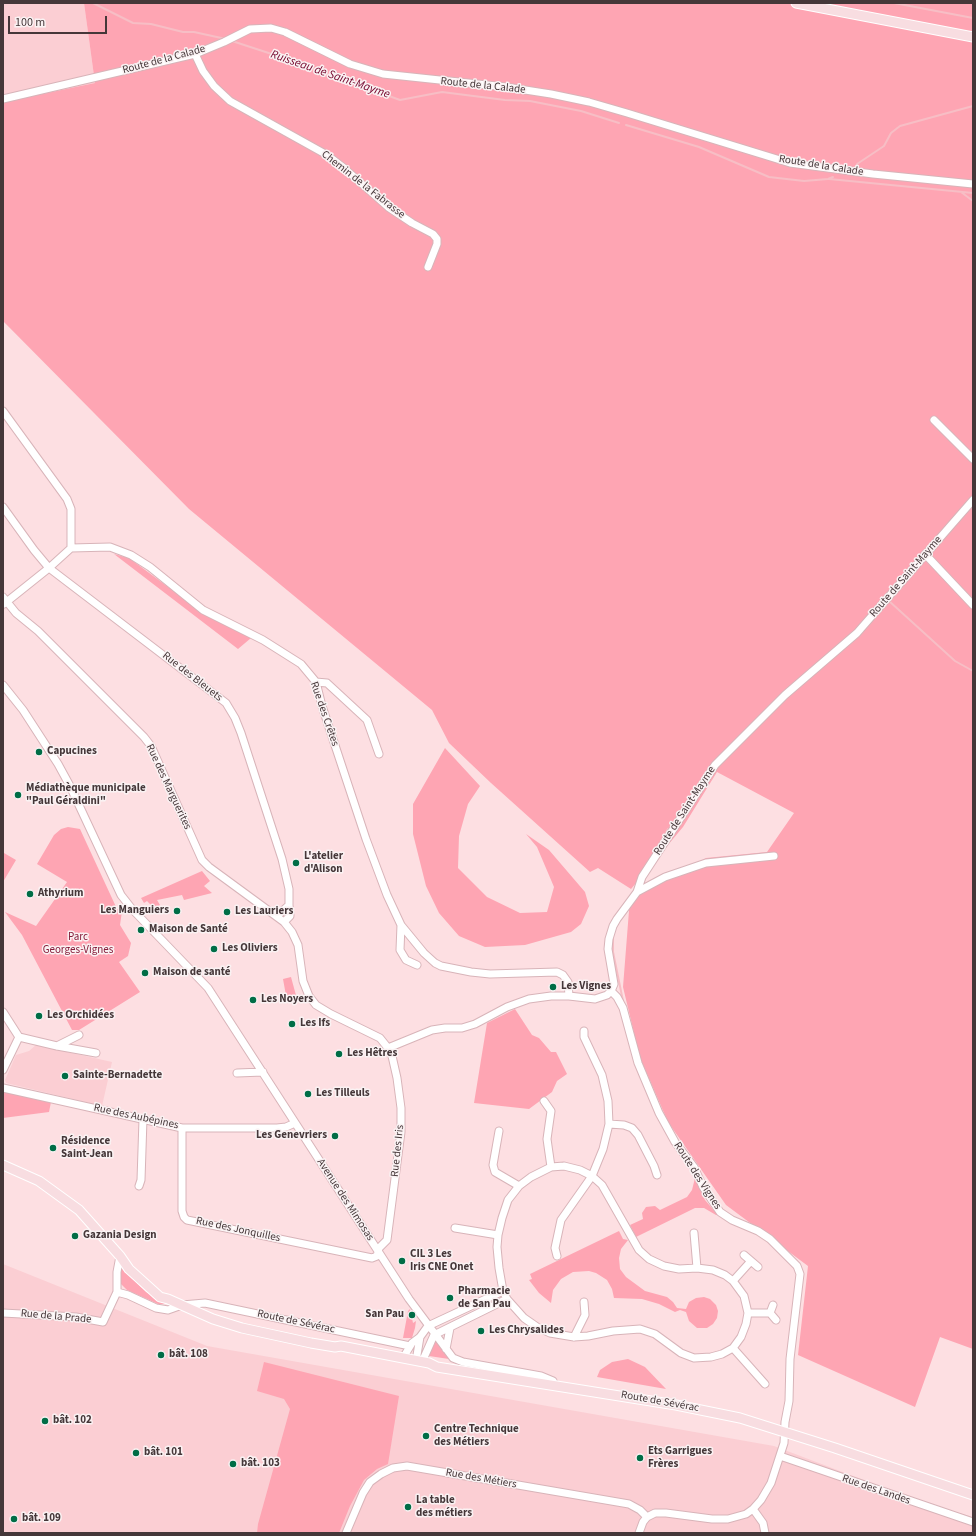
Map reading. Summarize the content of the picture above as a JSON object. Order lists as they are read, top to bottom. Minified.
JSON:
{"streets":{"main road":["Route de Sévérac"],"street":["Route de la Calade","Chemin de la Fabrasse","Route de Saint-Mayme","Rue des Bleuets","Rue des Crêtes","Rue des Marguerites","Rue des Aubépines","Rue des Iris","Route des Vignes","Avenue des Mimosas","Rue des Jonquilles","Rue de la Prade","Rue des Métiers","Rue des Landes"]},"crossings":[["Route de la Calade","Chemin de la Fabrasse"],["Route de Saint-Mayme","Route des Vignes"],["Rue des Bleuets","Rue des Marguerites"],["Rue des Aubépines","Avenue des Mimosas"],["Rue des Aubépines","Rue des Jonquilles"],["Rue des Iris","Avenue des Mimosas"],["Rue des Iris","Rue des Jonquilles"],["Route des Vignes","Route de Sévérac"],["Route des Vignes","Rue des Landes"],["Avenue des Mimosas","Rue des Jonquilles"],["Avenue des Mimosas","Route de Sévérac"]],"water":["Ruisseau de Saint-Mayme"],"parks":["Parc Georges-Vignes"],"places":["Capucines","Médiathèque municipale \"Paul Géraldini\"","L'atelier d'Alison","Athyrium","Les Manguiers","Les Lauriers","Maison de Santé","Les Oliviers","Maison de santé","Les Vignes","Les Noyers","Les Orchidées","Les Ifs","Les Hêtres","Sainte-Bernadette","Les Tilleuls","Les Genevriers","Résidence Saint-Jean","Gazania Design","CIL 3 Les Iris CNE Onet","Pharmacie de San Pau","San Pau","Les Chrysalides","bât. 108","bât. 102","Centre Technique des Métiers","bât. 101","Ets Garrigues Frères","bât. 103","La table des métiers","bât. 109"],"scale_bar":"100 m"}
